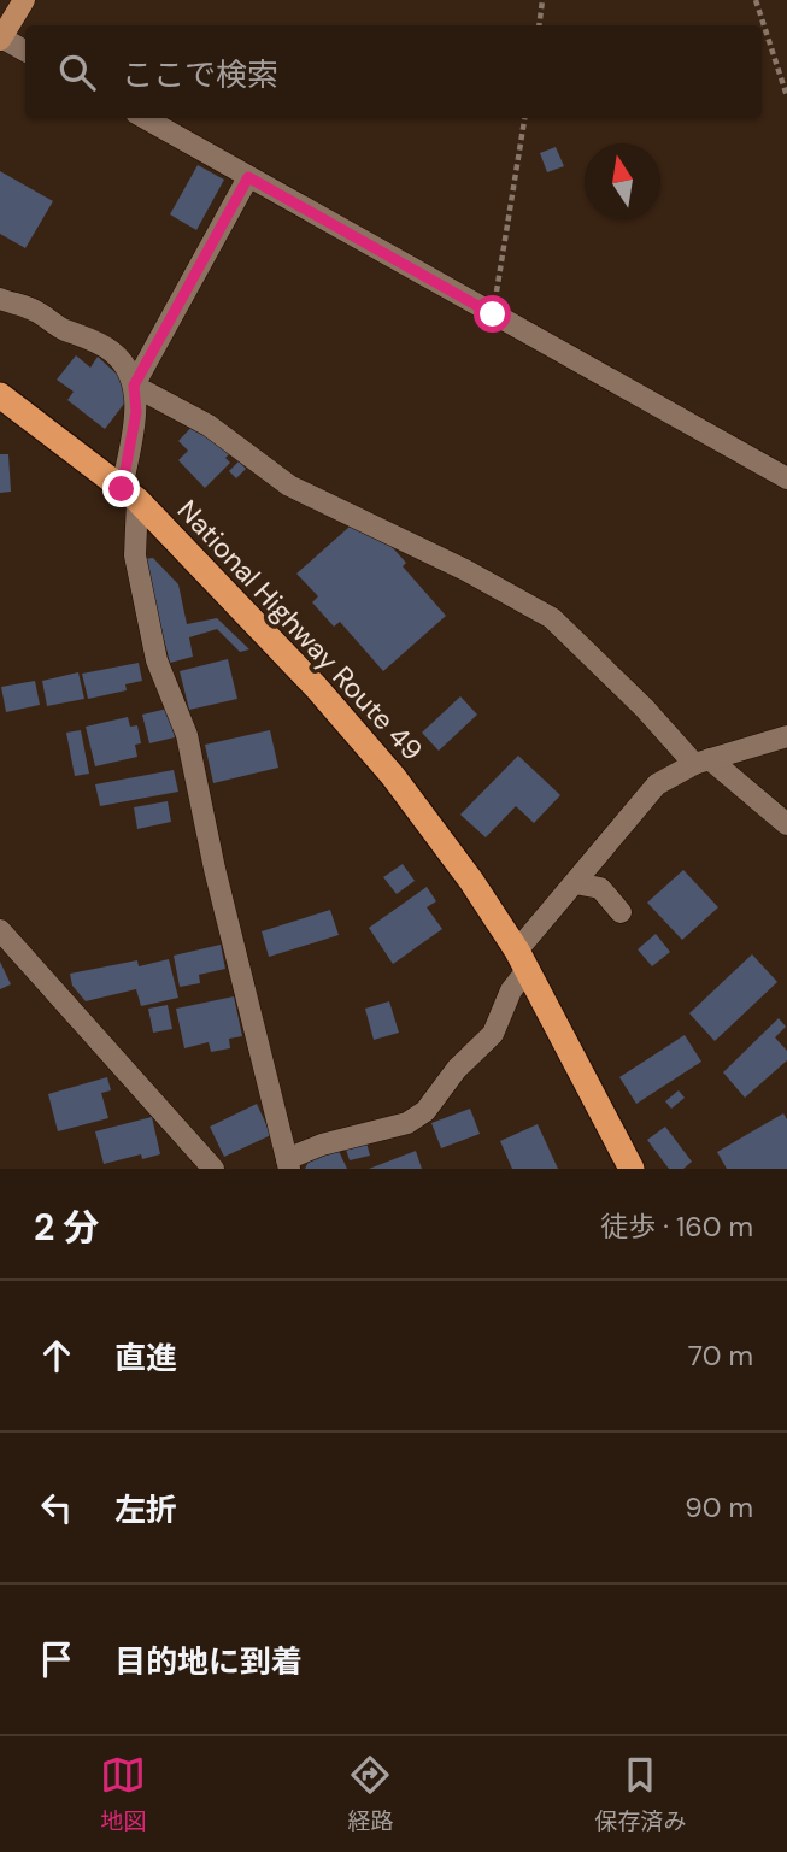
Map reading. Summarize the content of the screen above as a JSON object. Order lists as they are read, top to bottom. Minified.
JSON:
{"streets":{"highway":["National Highway Route 49"]},"north":"top","page":{"search":"ここで検索","heading":["2 分","徒歩 · 160 m"],"list":[["直進","70 m"],["左折","90 m"],"目的地に到着"],"nav":["地図","経路","保存済み"]}}
